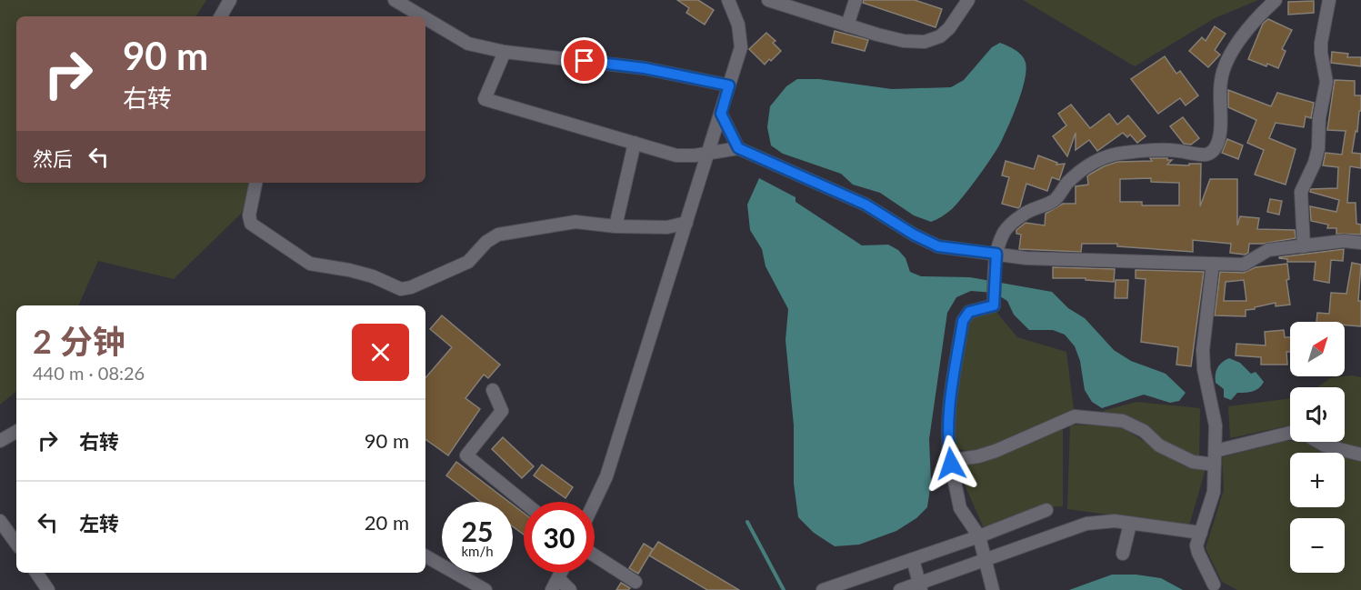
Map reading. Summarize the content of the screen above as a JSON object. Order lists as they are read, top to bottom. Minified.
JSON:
{"north":"top right","page":{"turn":["90 m","右转"],"then":"然后","heading":["2 分钟","440 m · 08:26"],"map_buttons":["+","−"],"list":[{"name":"右转","value":"90 m"},{"name":"左转","value":"20 m"}],"speed":"25 km/h","limit":"30"}}
